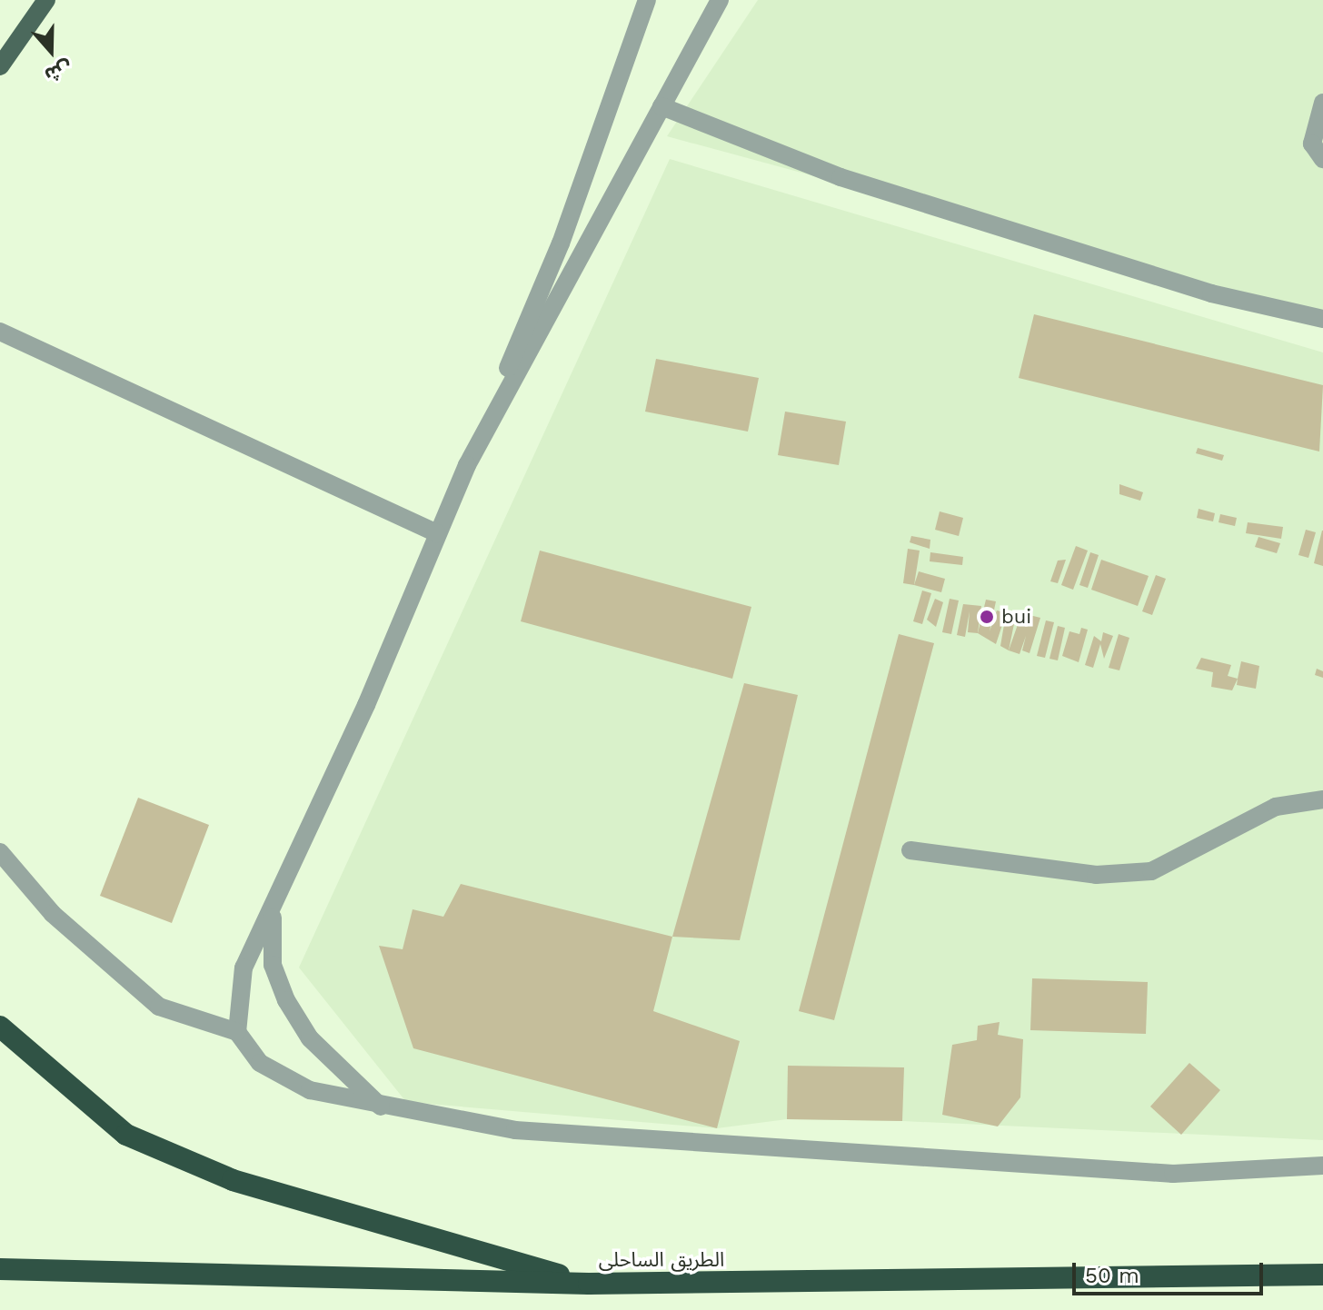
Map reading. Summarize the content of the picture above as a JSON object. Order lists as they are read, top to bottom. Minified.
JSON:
{"streets":{"highway":["الطريق الساحلى"]},"places":["bui"],"scale_bar":"50 m","north":"bottom"}
